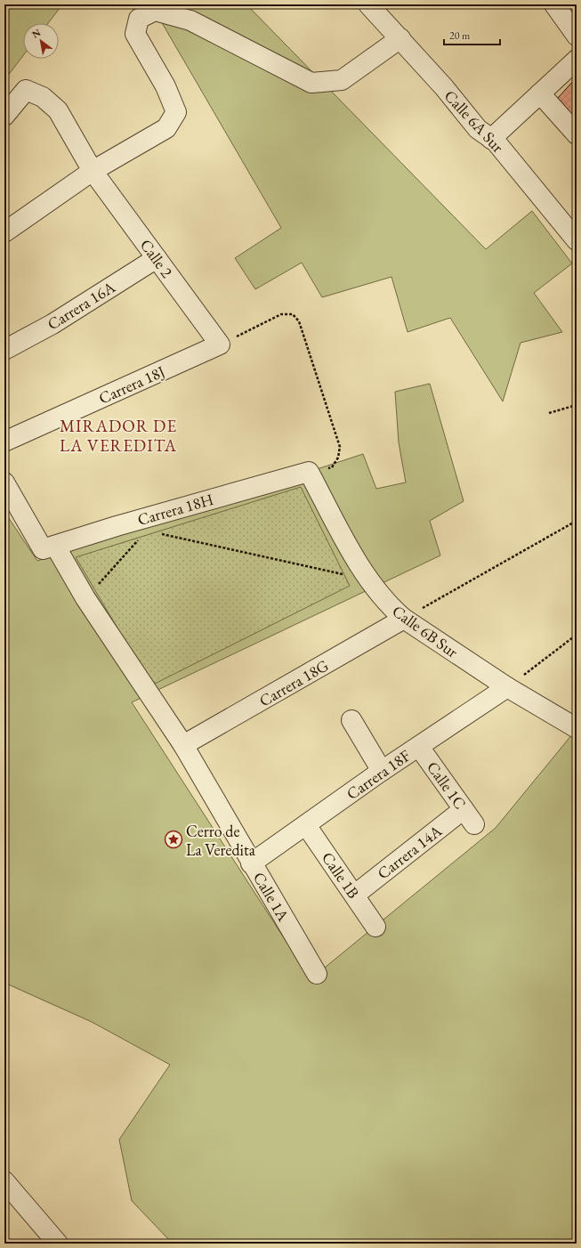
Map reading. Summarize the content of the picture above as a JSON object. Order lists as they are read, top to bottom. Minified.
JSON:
{"streets":{"street":["Calle 6A Sur","Calle 2","Carrera 16A","Carrera 18J","Carrera 18H","Calle 6B Sur","Carrera 18G","Carrera 18F","Calle 1C","Carrera 14A","Calle 1B","Calle 1A"]},"crossings":[["Calle 2","Carrera 16A"],["Calle 2","Carrera 18J"],["Carrera 18H","Calle 6B Sur"],["Carrera 18H","Calle 1A"],["Calle 6B Sur","Carrera 18G"],["Calle 6B Sur","Carrera 18F"],["Carrera 18G","Calle 1A"],["Carrera 18F","Calle 1C"],["Carrera 18F","Calle 1B"],["Carrera 18F","Calle 1A"],["Calle 1C","Carrera 14A"],["Carrera 14A","Calle 1B"]],"districts":["MIRADOR DE LA VEREDITA"],"places":{"place":["Cerro de La Veredita"]},"scale_bar":"20 m","north":"top left"}
